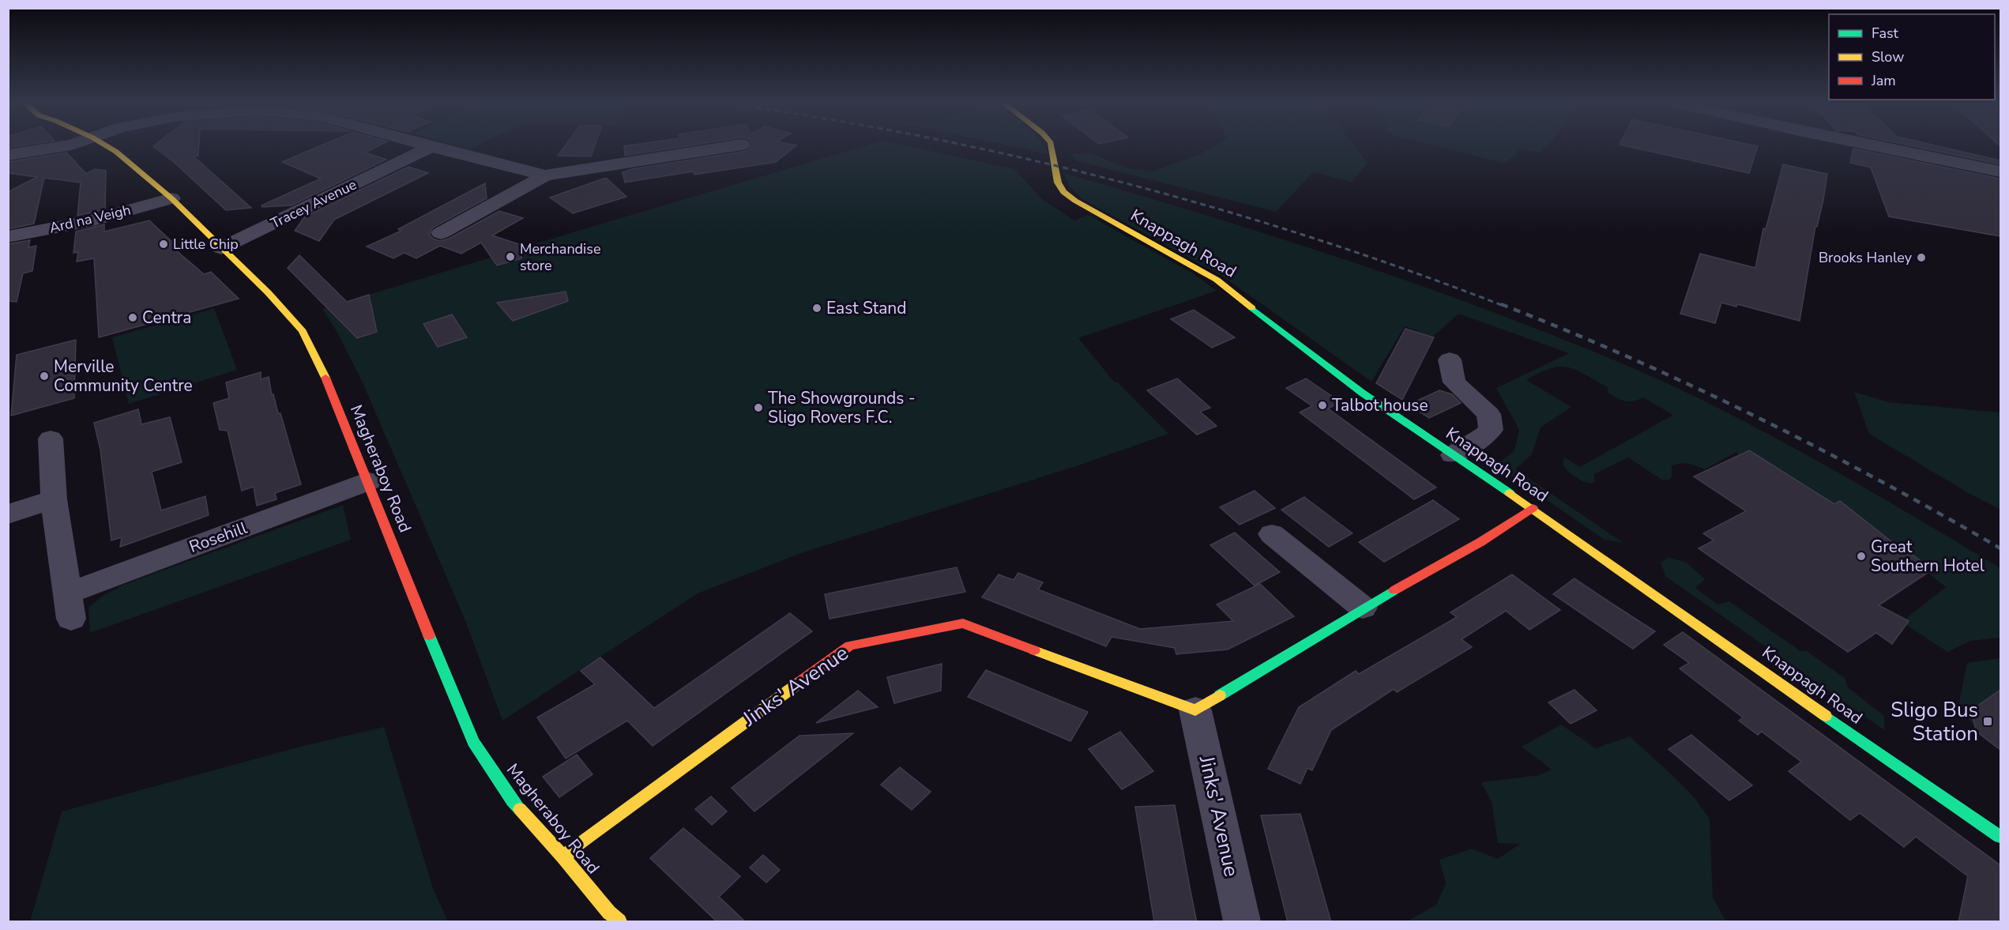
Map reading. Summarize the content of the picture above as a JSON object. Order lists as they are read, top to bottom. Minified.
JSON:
{"streets":{"street":["Tracey Avenue","Ard na Veigh","Knappagh Road","Magheraboy Road","Rosehill","Jinks' Avenue"]},"crossings":[["Tracey Avenue","Magheraboy Road"],["Ard na Veigh","Magheraboy Road"],["Magheraboy Road","Rosehill"],["Magheraboy Road","Jinks' Avenue"]],"places":{"other":["Little Chip","Merchandise store","Brooks Hanley","East Stand","Centra","Merville Community Centre","Talbot house","The Showgrounds - Sligo Rovers F.C.","Great Southern Hotel"],"transit":["Sligo Bus Station"]},"legend":["Fast","Slow","Jam"]}
